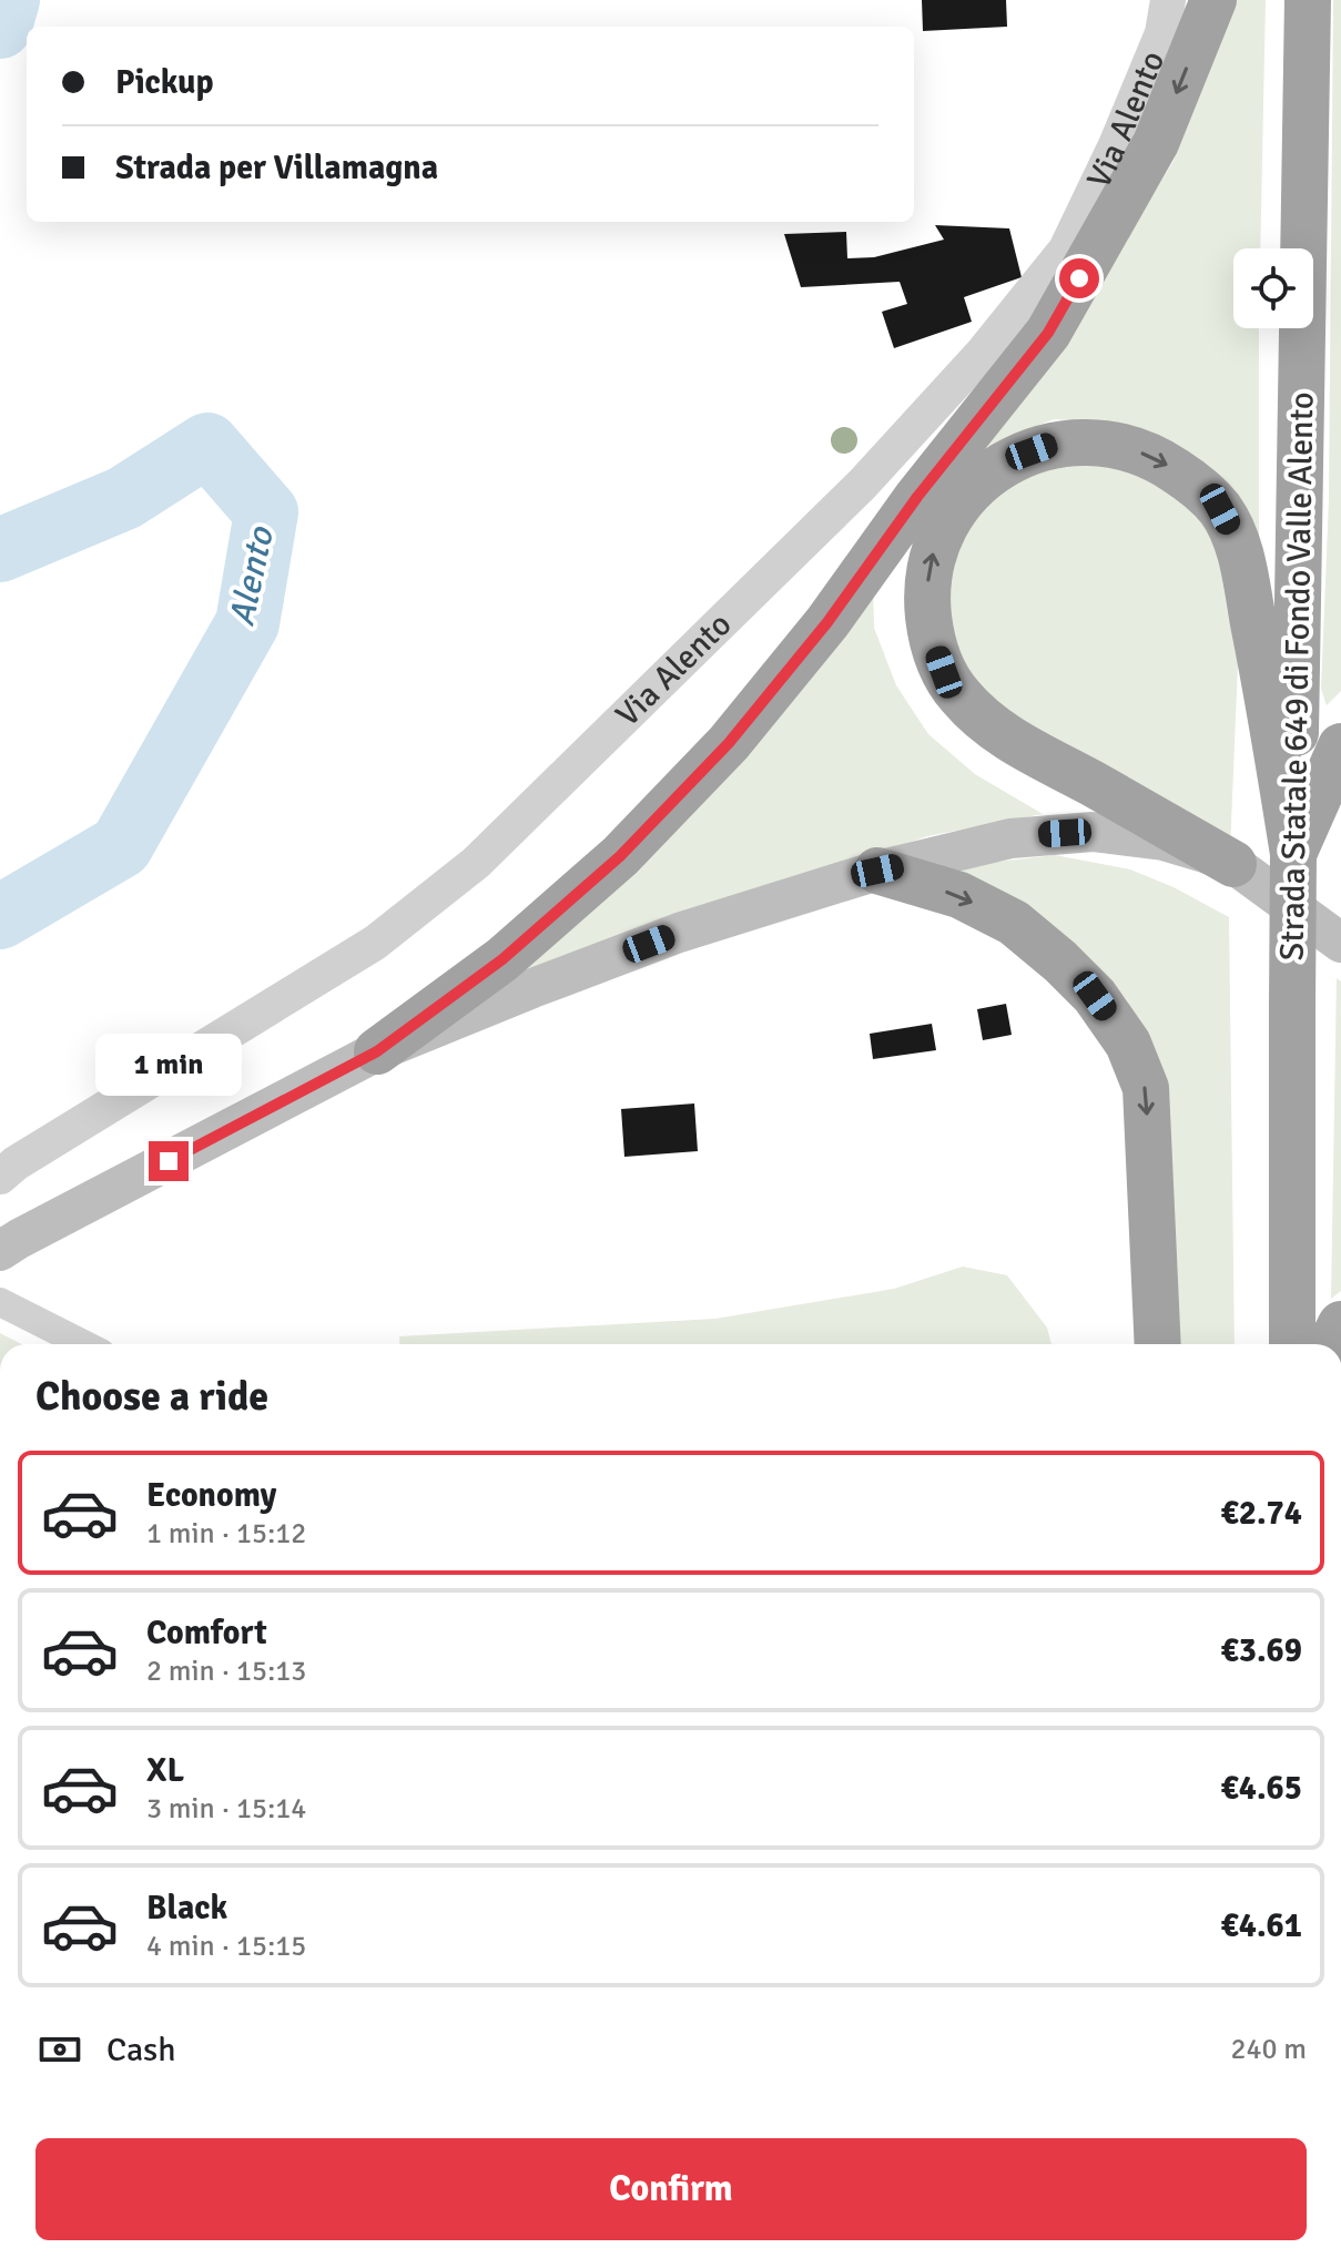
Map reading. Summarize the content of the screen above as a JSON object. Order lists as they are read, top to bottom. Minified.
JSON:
{"streets":{"highway":["Strada Statale 649 di Fondo Valle Alento"],"street":["Via Alento"]},"water":["Alento"],"page":{"banner":["Pickup","Strada per Villamagna"],"bubble":"1 min","heading":"Choose a ride","list":[{"name":"Economy","note":"1 min · 15:12","value":"€2.74"},{"name":"Comfort","note":"2 min · 15:13","value":"€3.69"},{"name":"XL","note":"3 min · 15:14","value":"€4.65"},{"name":"Black","note":"4 min · 15:15","value":"€4.61"}],"pay":["Cash","240 m"],"buttons":"Confirm"}}
